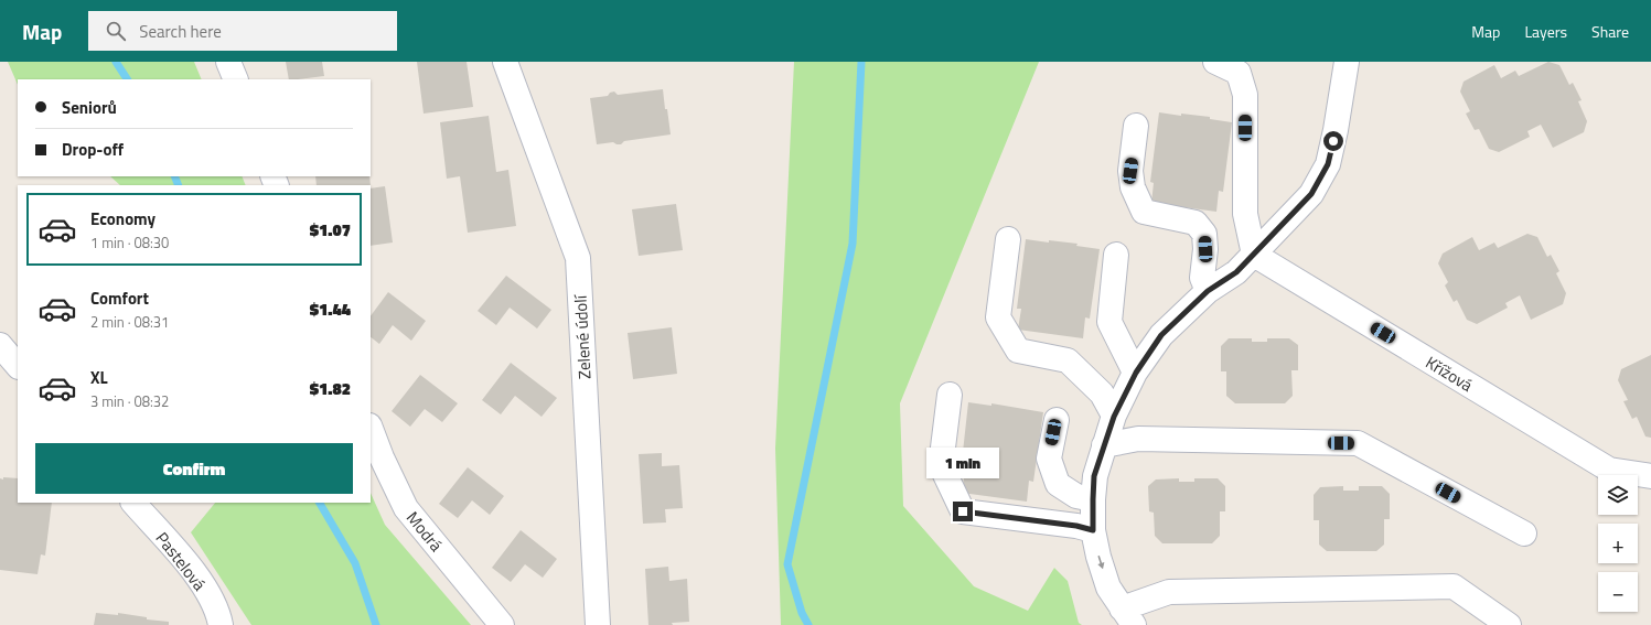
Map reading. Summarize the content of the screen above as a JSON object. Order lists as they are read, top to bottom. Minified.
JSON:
{"streets":{"street":["Zelené údolí","Křížová","Modrá","Pastelová"]},"page":{"header":"Map","search":"Search here","nav":["Map","Layers","Share"],"banner":["Seniorů","Drop-off"],"list":[{"name":"Economy","note":"1 min · 08:30","value":"$1.07"},{"name":"Comfort","note":"2 min · 08:31","value":"$1.44"},{"name":"XL","note":"3 min · 08:32","value":"$1.82"}],"buttons":"Confirm","bubble":"1 min","map_buttons":["+","−"]}}
